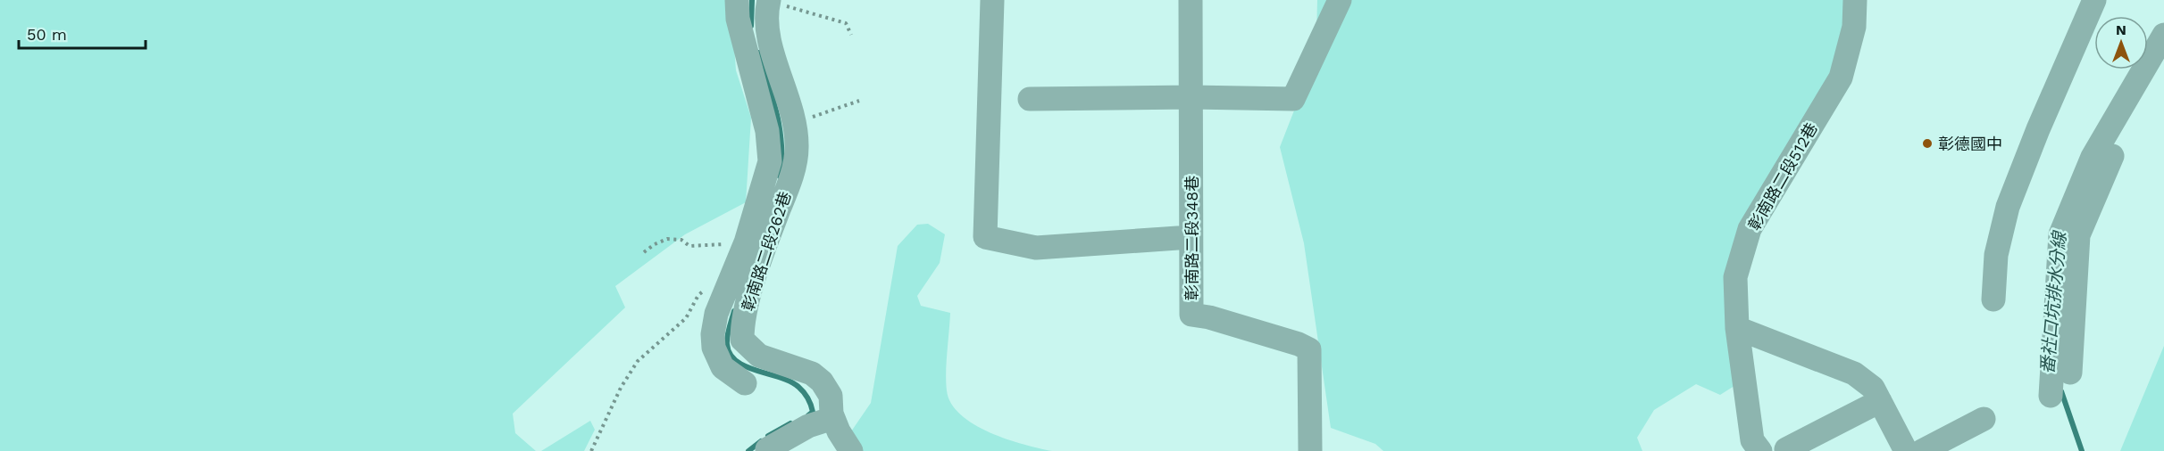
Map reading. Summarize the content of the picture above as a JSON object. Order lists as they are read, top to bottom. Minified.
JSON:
{"streets":{"street":["彰南路二段512巷","彰南路二段348巷","彰南路二段262巷"]},"water":["番社口坑排水分線"],"places":["彰德國中"],"scale_bar":"50 m","north":"top"}
